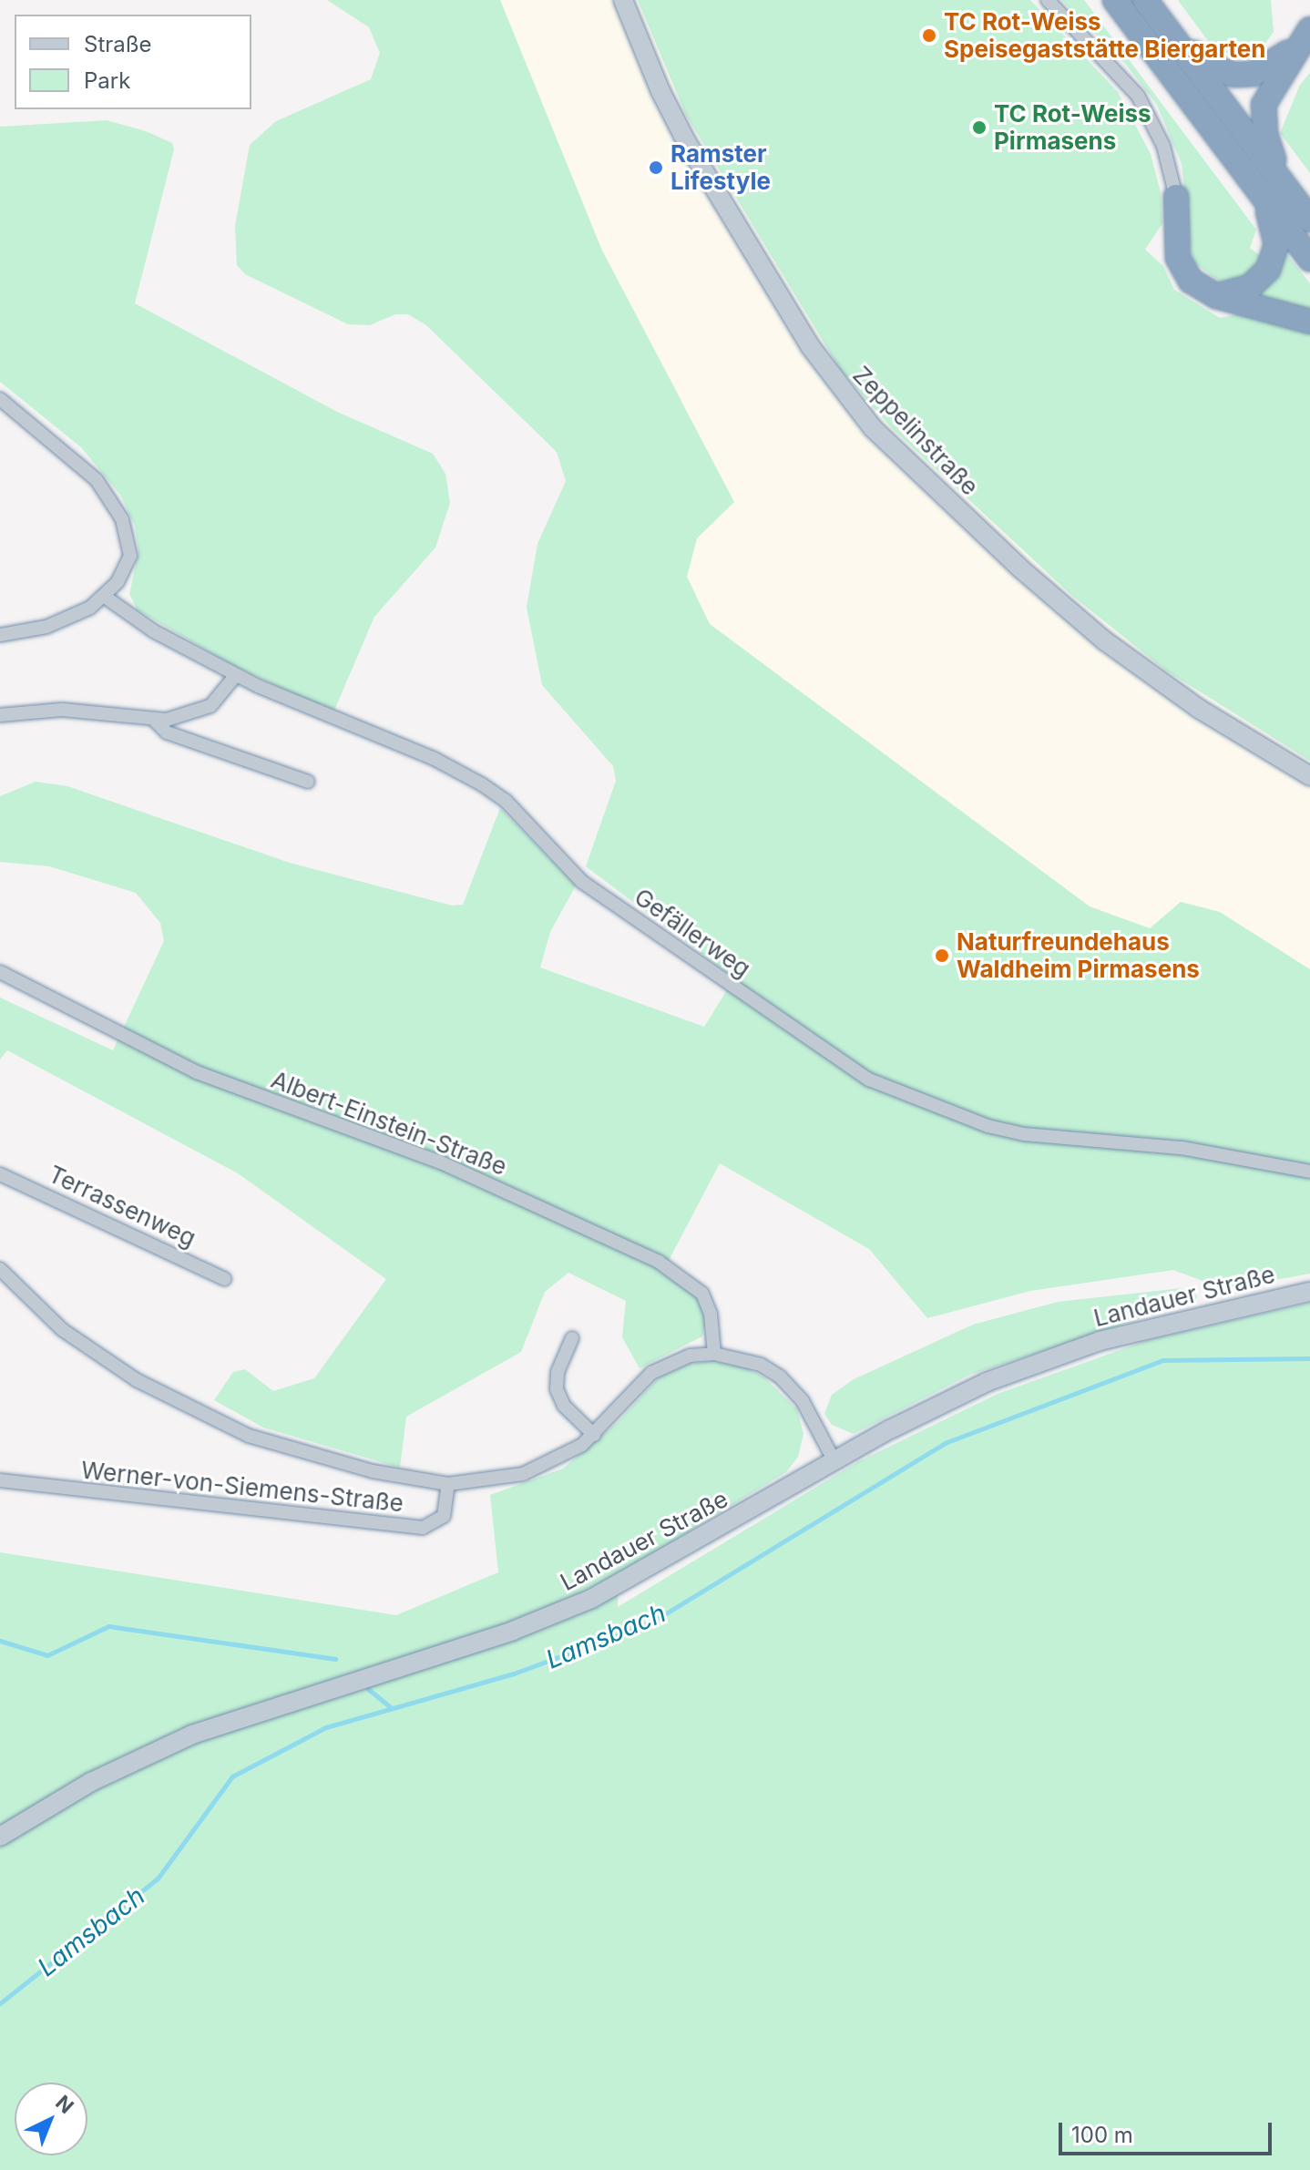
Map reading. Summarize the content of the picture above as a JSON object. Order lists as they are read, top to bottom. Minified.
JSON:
{"streets":{"main road":["Zeppelinstraße","Landauer Straße"],"street":["Gefällerweg","Albert-Einstein-Straße","Terrassenweg","Werner-von-Siemens-Straße"]},"water":["Lamsbach"],"places":["TC Rot-Weiss Speisegaststätte Biergarten","TC Rot-Weiss Pirmasens","Ramster Lifestyle","Naturfreundehaus Waldheim Pirmasens"],"legend":["Straße","Park"],"scale_bar":"100 m","north":"top right"}
